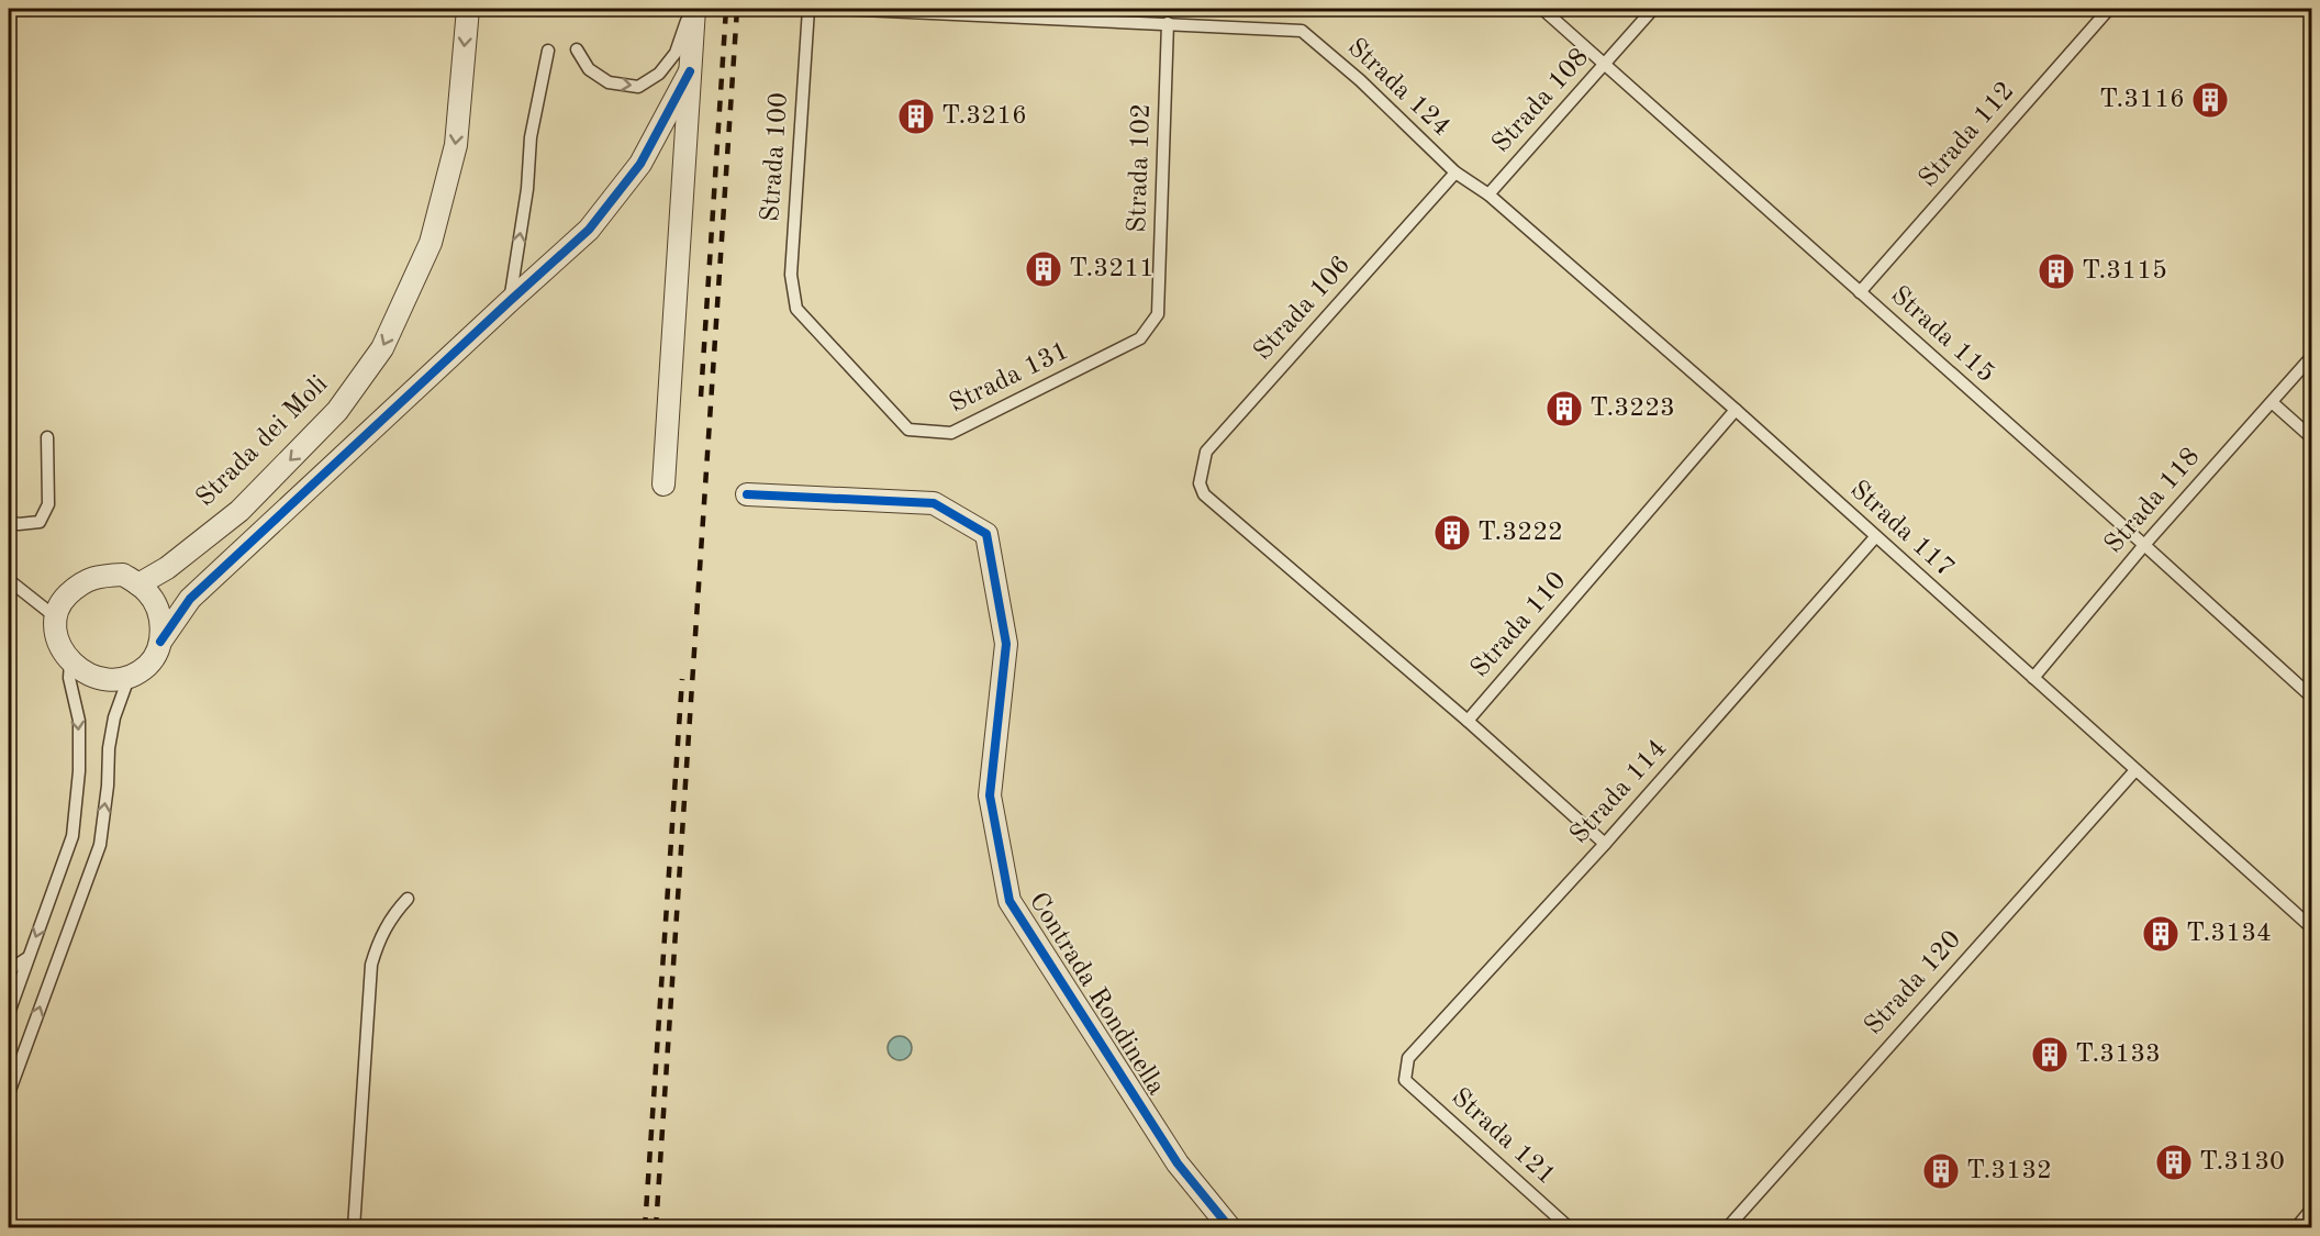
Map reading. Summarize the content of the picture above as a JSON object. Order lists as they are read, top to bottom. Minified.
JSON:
{"streets":{"street":["Strada dei Moli","Contrada Rondinella"],"lane":["Strada 124","Strada 108","Strada 112","Strada 100","Strada 102","Strada 106","Strada 115","Strada 131","Strada 118","Strada 117","Strada 110","Strada 114","Strada 120","Strada 121"]},"crossings":[["Strada 124","Strada 102"],["Strada 124","Strada 106"],["Strada 124","Strada 117"],["Strada 108","Strada 115"],["Strada 108","Strada 117"],["Strada 112","Strada 115"],["Strada 100","Strada 131"],["Strada 102","Strada 131"],["Strada 106","Strada 117"],["Strada 106","Strada 110"],["Strada 115","Strada 118"],["Strada 118","Strada 117"],["Strada 117","Strada 110"],["Strada 117","Strada 114"],["Strada 117","Strada 120"],["Strada 114","Strada 121"]],"places":{"building":["T.3116","T.3216","T.3211","T.3115","T.3223","T.3222","T.3134","T.3133","T.3130","T.3132"]}}
